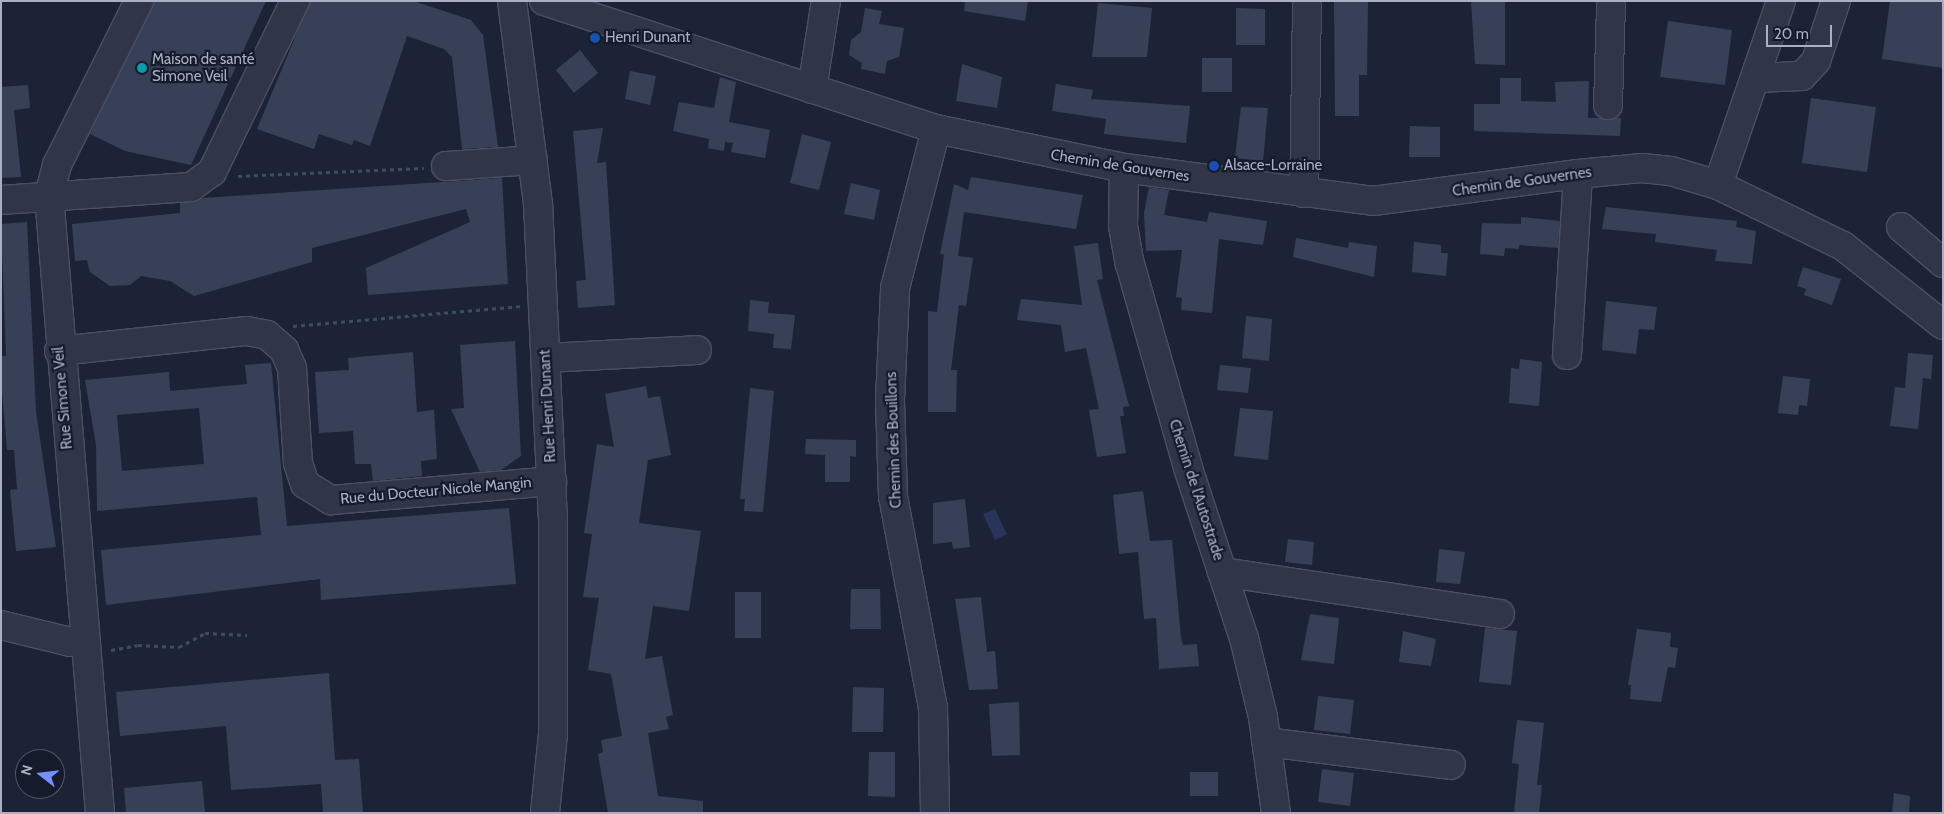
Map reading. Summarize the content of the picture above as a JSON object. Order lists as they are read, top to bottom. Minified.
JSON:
{"streets":{"street":["Chemin de Gouvernes","Rue Simone Veil","Rue Henri Dunant","Chemin des Bouillons","Chemin de l'Autostrade","Rue du Docteur Nicole Mangin"]},"crossings":[["Chemin de Gouvernes","Chemin des Bouillons"],["Chemin de Gouvernes","Chemin de l'Autostrade"],["Rue Henri Dunant","Rue du Docteur Nicole Mangin"]],"places":["Henri Dunant","Maison de santé Simone Veil","Alsace-Lorraine"],"scale_bar":"20 m","north":"left"}
